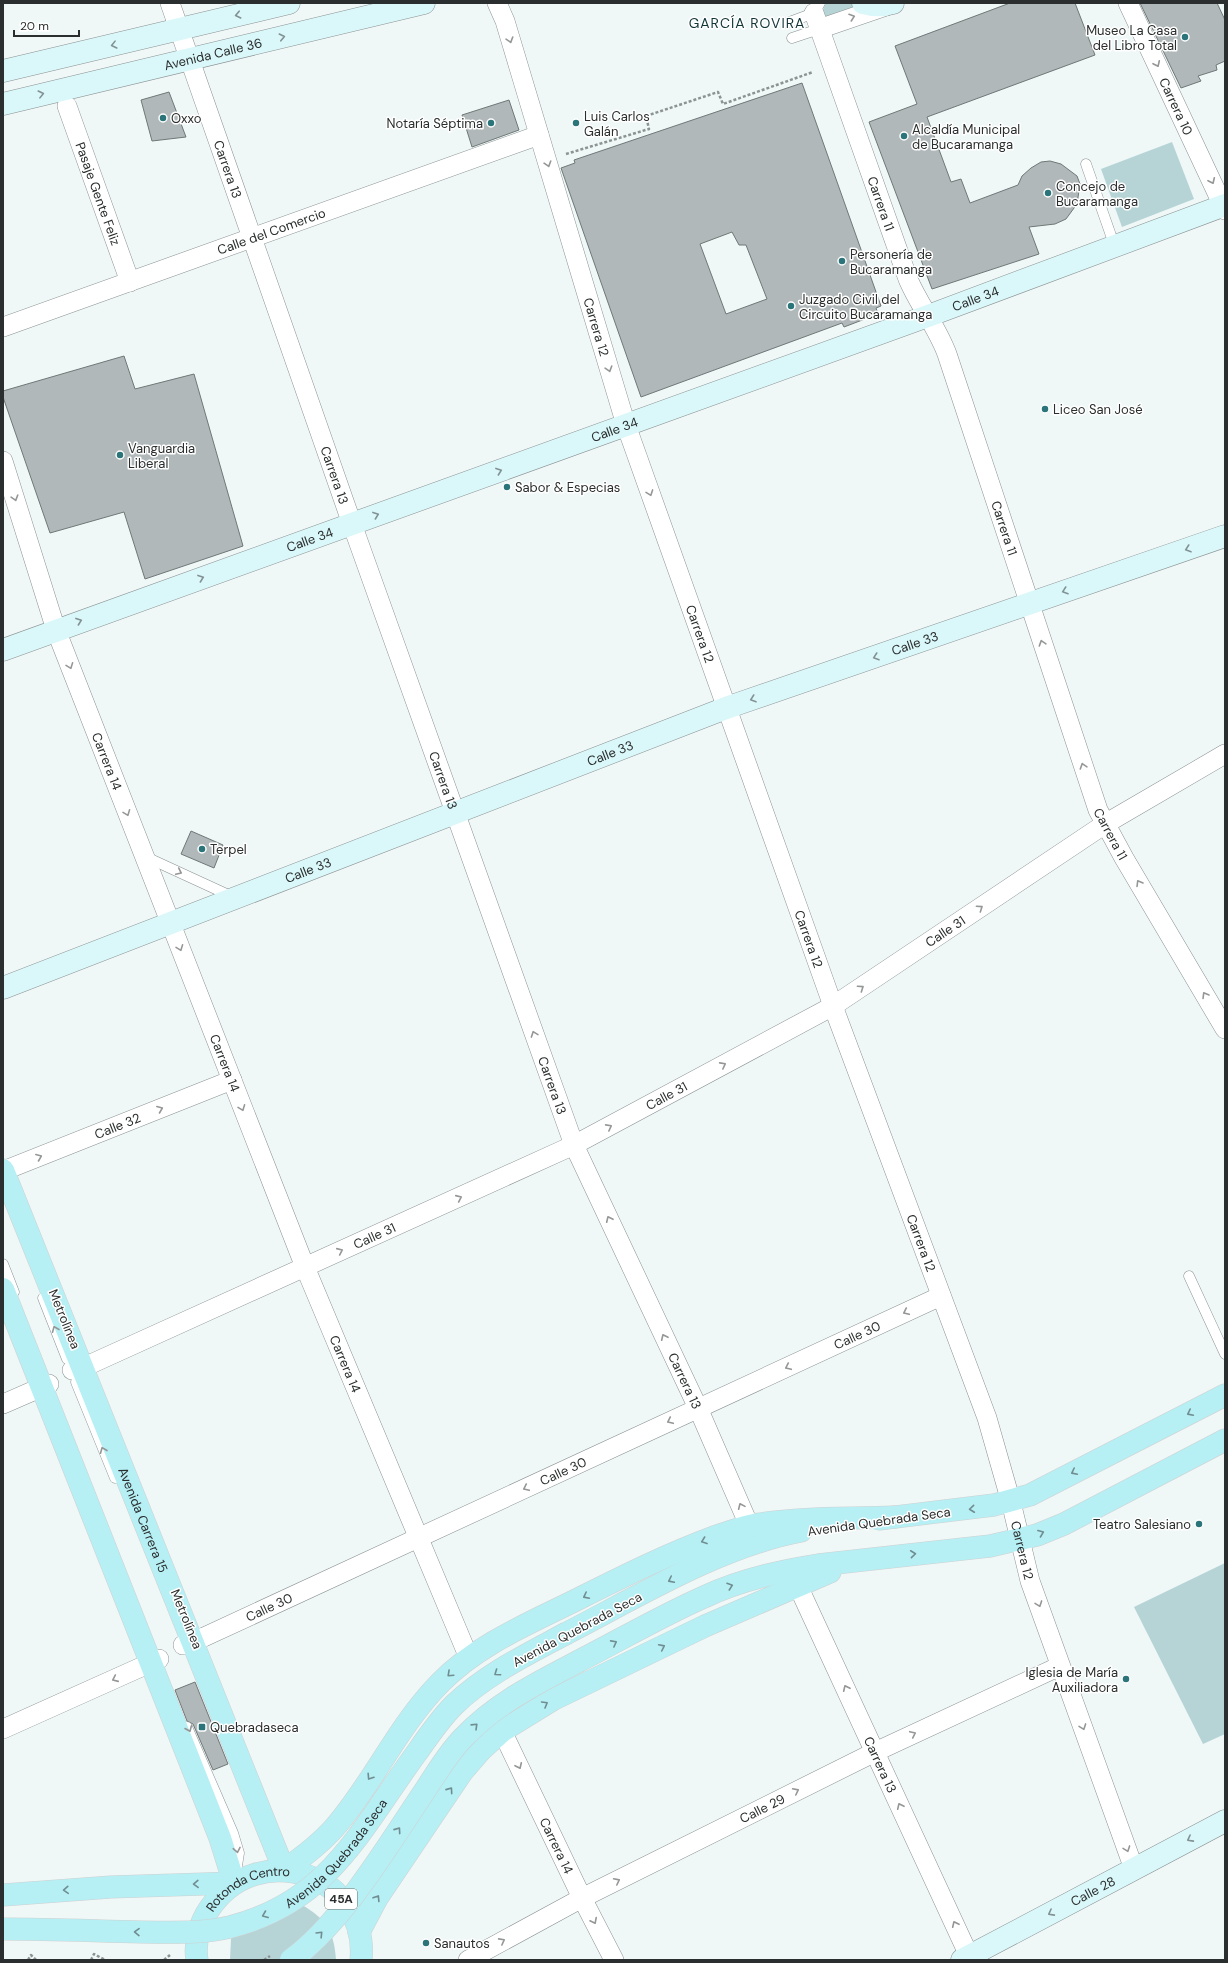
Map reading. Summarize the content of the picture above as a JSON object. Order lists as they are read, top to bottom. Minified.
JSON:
{"streets":{"main road":["Avenida Carrera 15","Avenida Quebrada Seca","Rotonda Centro","45A"],"street":["Avenida Calle 36","Carrera 10","Carrera 13","Pasaje Gente Feliz","Carrera 11","Calle del Comercio","Calle 34","Carrera 12","Calle 33","Carrera 14","Calle 31","Calle 32","Calle 30","Calle 29","Calle 28"],"lane":["Metrolínea"]},"crossings":[["Avenida Calle 36","Carrera 13"],["Carrera 10","Calle 34"],["Carrera 13","Calle del Comercio"],["Carrera 13","Calle 34"],["Carrera 13","Calle 33"],["Carrera 13","Calle 31"],["Carrera 13","Calle 30"],["Carrera 13","Avenida Quebrada Seca"],["Carrera 13","Calle 29"],["Carrera 13","Calle 28"],["Pasaje Gente Feliz","Calle del Comercio"],["Carrera 11","Calle 34"],["Carrera 11","Calle 33"],["Carrera 11","Calle 31"],["Calle del Comercio","Carrera 12"],["Calle 34","Carrera 12"],["Calle 34","Carrera 14"],["Carrera 12","Calle 33"],["Carrera 12","Calle 31"],["Carrera 12","Calle 30"],["Carrera 12","Avenida Quebrada Seca"],["Carrera 12","Calle 29"],["Carrera 12","Calle 28"],["Calle 33","Carrera 14"],["Carrera 14","Calle 31"],["Carrera 14","Calle 32"],["Carrera 14","Calle 30"],["Carrera 14","Calle 29"],["Calle 31","Metrolínea"],["Calle 31","Avenida Carrera 15"],["Calle 32","Avenida Carrera 15"],["Metrolínea","Calle 30"],["Metrolínea","Avenida Carrera 15"],["Calle 30","Avenida Carrera 15"],["Avenida Carrera 15","Rotonda Centro"]],"one_way":["Carrera 10","Carrera 13","Carrera 11","Calle 34","Carrera 12","Calle 33","Carrera 14","Calle 31","Calle 32","Calle 30","Calle 29","Calle 28"],"districts":["GARCÍA ROVIRA"],"places":{"other":["Museo La Casa del Libro Total","Oxxo","Notaría Séptima","Luis Carlos Galán","Alcaldía Municipal de Bucaramanga","Concejo de Bucaramanga","Personería de Bucaramanga","Juzgado Civil del Circuito Bucaramanga","Liceo San José","Vanguardia Liberal","Sabor & Especias","Terpel","Teatro Salesiano","Iglesia de María Auxiliadora","Sanautos"],"transit":["Quebradaseca"]},"scale_bar":"20 m"}
